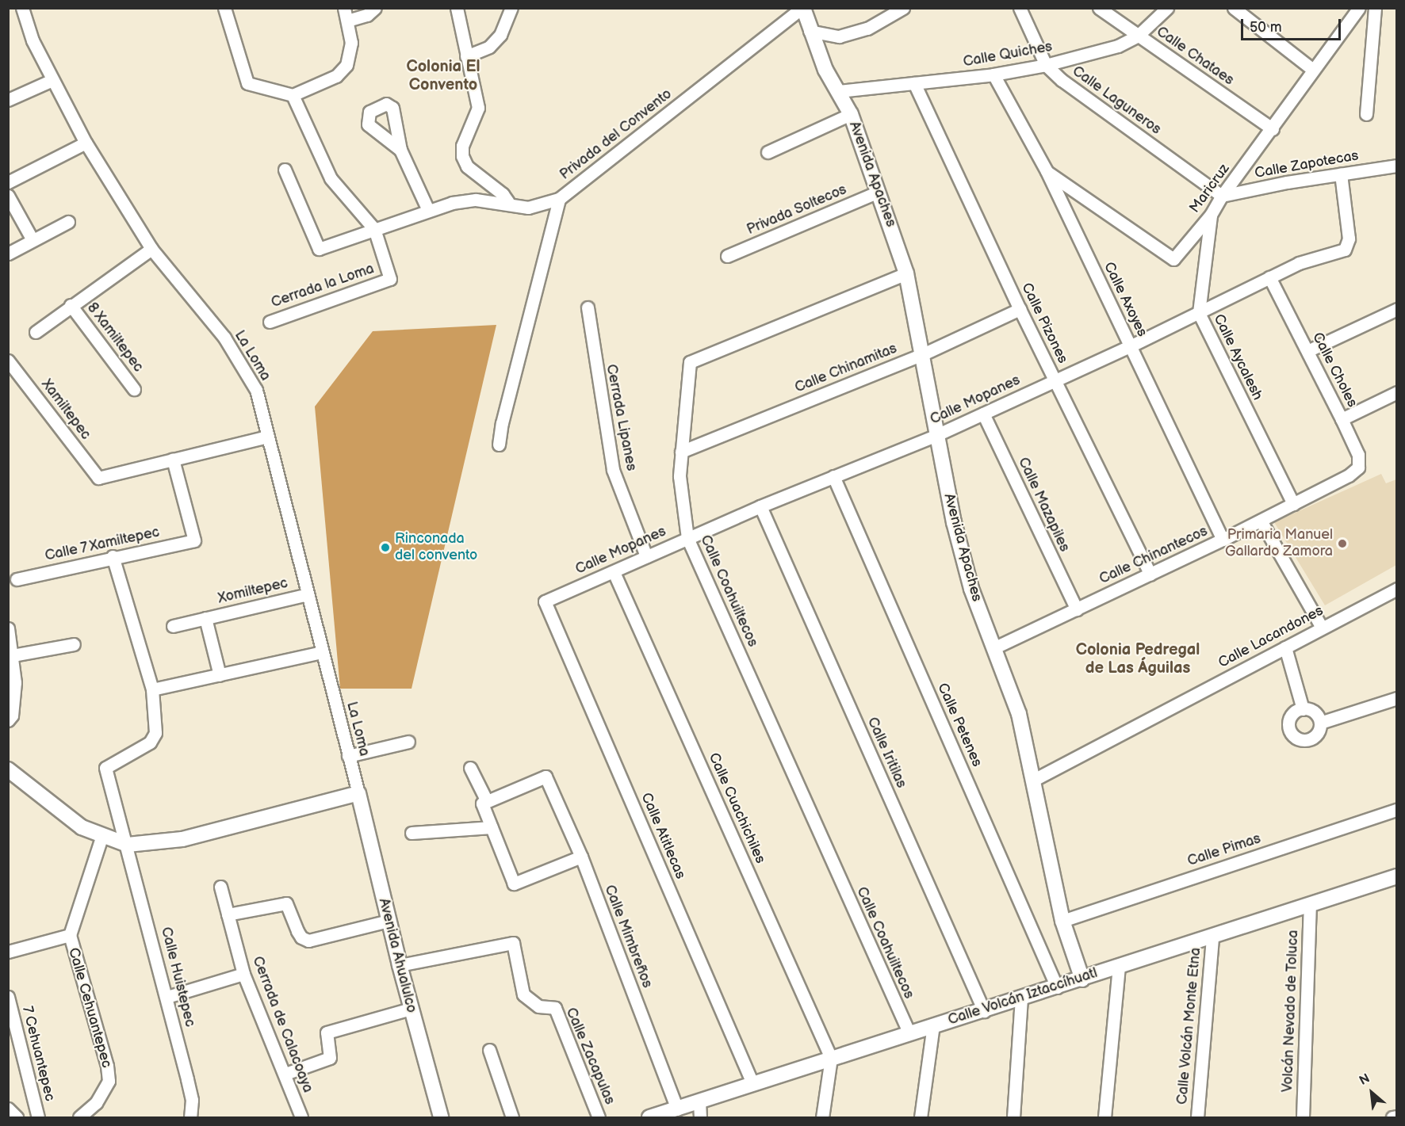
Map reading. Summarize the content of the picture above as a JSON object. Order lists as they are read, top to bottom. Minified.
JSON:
{"streets":{"street":["Calle Quiches","Calle Chataes","Calle Laguneros","Privada del Convento","Calle Zapotecas","Avenida Apaches","Maricruz","Privada Soltecos","Cerrada la Loma","Calle Axoyes","Calle Pizones","8 Xamiltepec","La Loma","Calle Aycalesh","Calle Chinamitas","Calle Choles","Calle Mopanes","Xamiltepec","Cerrada Lipanes","Calle Mazapiles","Calle 7 Xamiltepec","Calle Chinantecos","Xomiltepec","Calle Coahuiltecos","Calle Lacandones","Calle Petenes","Calle Iritilas","Calle Cuachichiles","Calle Atitlecas","Calle Pimas","Calle Mimbreños","Avenida Ahualulco","Calle Huistepec","Calle Volcán Iztaccíhuatl","Calle Cehuantepec","Volcán Nevado de Toluca","Cerrada de Calacoaya","Calle Volcán Monte Etna","7 Cehuantepec","Calle Zacapulas"]},"crossings":[["Calle Quiches","Calle Chataes"],["Calle Quiches","Calle Laguneros"],["Calle Quiches","Avenida Apaches"],["Calle Quiches","Calle Axoyes"],["Calle Quiches","Calle Pizones"],["Calle Chataes","Maricruz"],["Calle Laguneros","Calle Zapotecas"],["Calle Laguneros","Maricruz"],["Privada del Convento","Avenida Apaches"],["Calle Zapotecas","Maricruz"],["Calle Zapotecas","Calle Mopanes"],["Avenida Apaches","Privada Soltecos"],["Avenida Apaches","Calle Chinamitas"],["Avenida Apaches","Calle Mopanes"],["Avenida Apaches","Calle Chinantecos"],["Avenida Apaches","Calle Coahuiltecos"],["Avenida Apaches","Calle Lacandones"],["Avenida Apaches","Calle Pimas"],["Avenida Apaches","Calle Volcán Iztaccíhuatl"],["Maricruz","Calle Axoyes"],["Maricruz","Calle Aycalesh"],["Calle Axoyes","Calle Mopanes"],["Calle Axoyes","Calle Chinantecos"],["Calle Pizones","Calle Chinamitas"],["Calle Pizones","Calle Mopanes"],["Calle Pizones","Calle Chinantecos"],["La Loma","Xomiltepec"],["La Loma","Avenida Ahualulco"],["Calle Aycalesh","Calle Mopanes"],["Calle Aycalesh","Calle Chinantecos"],["Calle Chinamitas","Calle Coahuiltecos"],["Calle Choles","Calle Mopanes"],["Calle Choles","Calle Chinantecos"],["Calle Mopanes","Cerrada Lipanes"],["Calle Mopanes","Calle Mazapiles"],["Calle Mopanes","Calle Coahuiltecos"],["Calle Mopanes","Calle Petenes"],["Calle Mopanes","Calle Iritilas"],["Calle Mopanes","Calle Cuachichiles"],["Calle Mopanes","Calle Atitlecas"],["Xamiltepec","Calle 7 Xamiltepec"],["Calle Mazapiles","Calle Chinantecos"],["Calle Coahuiltecos","Calle Volcán Iztaccíhuatl"],["Calle Petenes","Calle Volcán Iztaccíhuatl"],["Calle Iritilas","Calle Volcán Iztaccíhuatl"],["Calle Cuachichiles","Calle Volcán Iztaccíhuatl"],["Calle Atitlecas","Calle Volcán Iztaccíhuatl"],["Calle Mimbreños","Calle Volcán Iztaccíhuatl"],["Avenida Ahualulco","Calle Zacapulas"],["Calle Volcán Iztaccíhuatl","Volcán Nevado de Toluca"],["Calle Volcán Iztaccíhuatl","Calle Volcán Monte Etna"]],"districts":["Colonia El Convento","Colonia Pedregal de Las Águilas"],"places":["Primaria Manuel Gallardo Zamora","Rinconada del convento"],"scale_bar":"50 m","north":"top left"}
